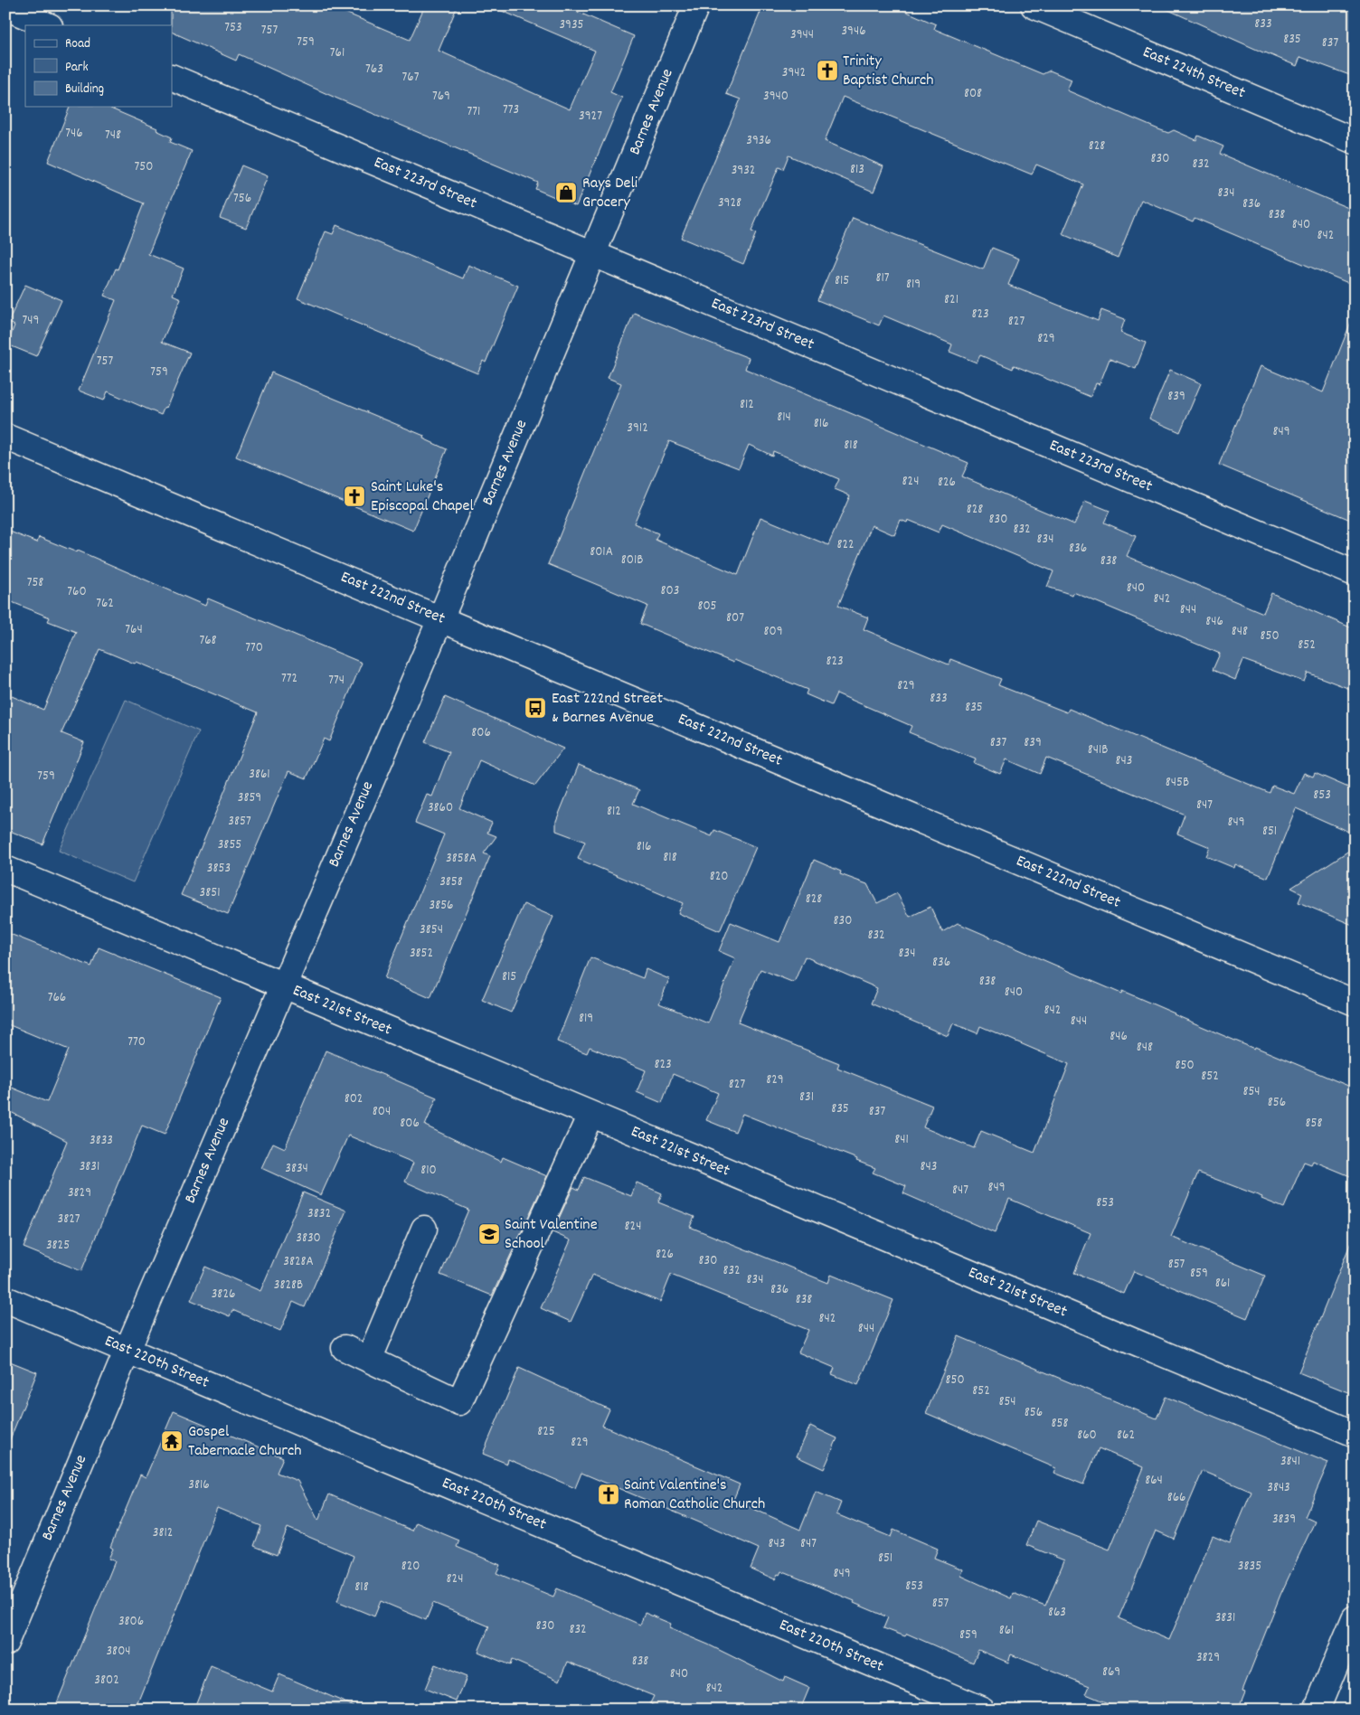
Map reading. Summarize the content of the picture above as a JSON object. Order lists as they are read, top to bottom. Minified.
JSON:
{"streets":{"street":["East 224th Street","Barnes Avenue","East 223rd Street","East 222nd Street","East 221st Street","East 220th Street"]},"crossings":[["Barnes Avenue","East 223rd Street"],["Barnes Avenue","East 222nd Street"],["Barnes Avenue","East 221st Street"],["Barnes Avenue","East 220th Street"]],"places":{"church":["Trinity Baptist Church","Saint Luke's Episcopal Chapel","Saint Valentine's Roman Catholic Church"],"shop":["Rays Deli Grocery"],"bus stop":["East 222nd Street & Barnes Avenue"],"school or university":["Saint Valentine School"],"temple":["Gospel Tabernacle Church"]},"house_numbers":["833","3935","753","757","3946","3944","835","759","837","761","763","3942","767","808","769","3940","773","771","3927","746","748","3936","828","830","832","750","813","3932","834","756","3928","836","838","840","842","817","815","819","821","823","749","827","829","757","759","839","812","814","816","3912","849","818","824","826","828","830","832","834","822","836","801A","801B","838","758","840","803","760","842","762","805","844","807","846","764","809","848","850","768","852","770","823","772","774","829","833","835","806","837","839","841B","843","3861","759","845B","853","3859","847","3860","812","3857","849","851","3855","816","818","3858A","3853","820","3858","3851","828","3856","830","3854","832","3852","834","836","815","838","840","766","842","819","844","846","770","848","823","850","852","829","827","854","831","802","856","835","804","837","806","858","841","3833","3831","843","3834","810","849","847","3829","853","3832","3827","824","3830","3825","826","830","3828A","857","832","859","834","861","3828B","836","3826","838","842","844","850","852","854","856","858","825","860","862","829","3841","864","3816","3843","866","3839","3812","843","847","851","820","3835","849","824","853","818","857","863","3831","3806","830","832","861","859","3804","3829","838","869","840","3802","842"],"legend":["Road","Park","Building"]}
